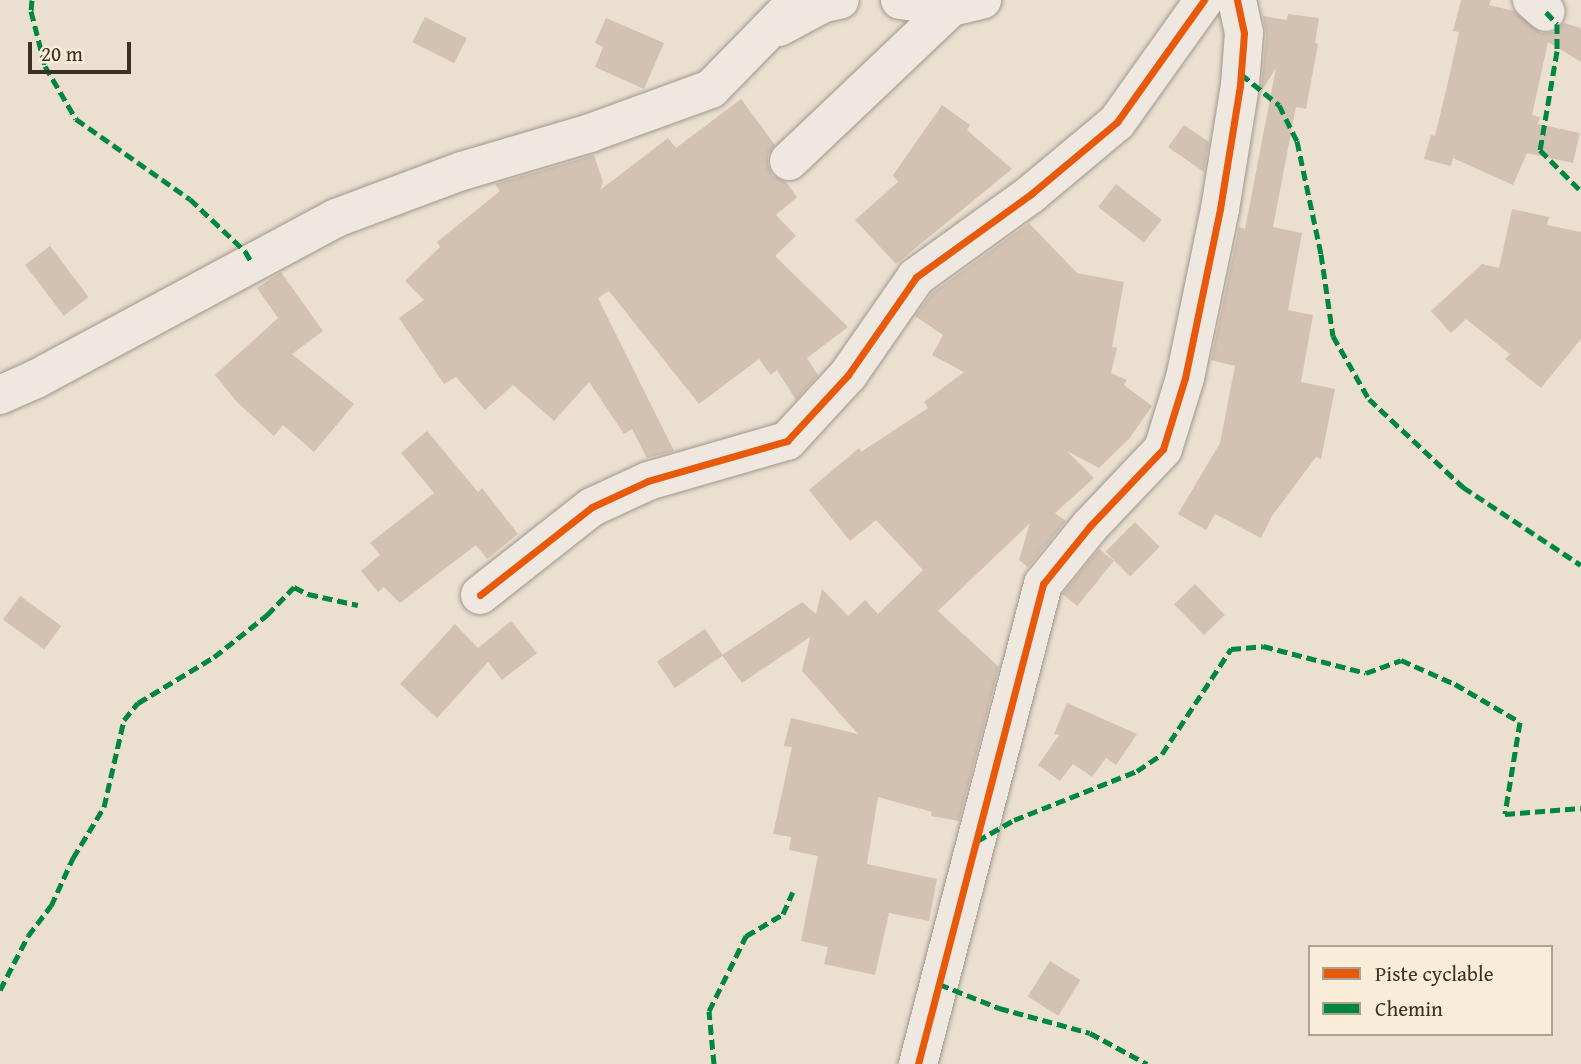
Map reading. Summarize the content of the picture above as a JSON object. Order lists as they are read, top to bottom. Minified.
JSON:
{"legend":["Piste cyclable","Chemin"],"scale_bar":"20 m"}
